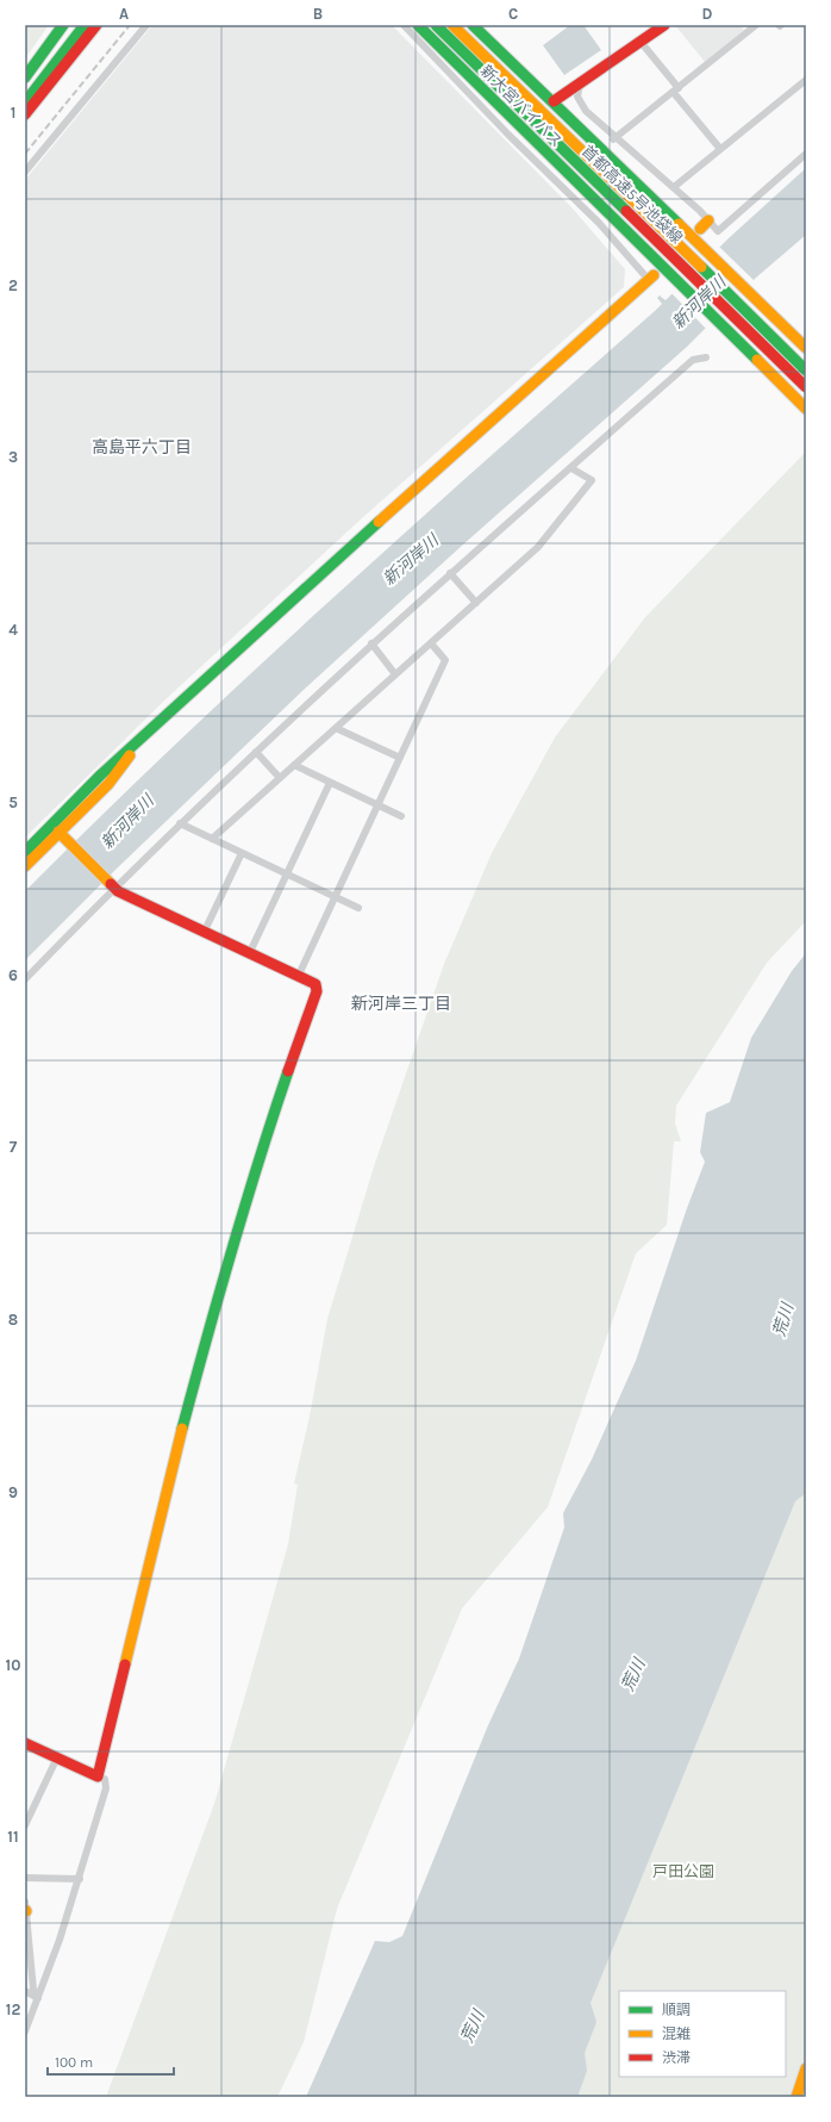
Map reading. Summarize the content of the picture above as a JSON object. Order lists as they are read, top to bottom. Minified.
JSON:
{"streets":{"main road":["新大宮バイパス","首都高速5号池袋線"]},"districts":["高島平六丁目","新河岸三丁目"],"water":["新河岸川","荒川"],"parks":["戸田公園"],"legend":["順調","混雑","渋滞"],"scale_bar":"100 m","grid":{"columns":["A","B","C","D"],"rows":["1","2","3","4","5","6","7","8","9","10","11","12"]}}
